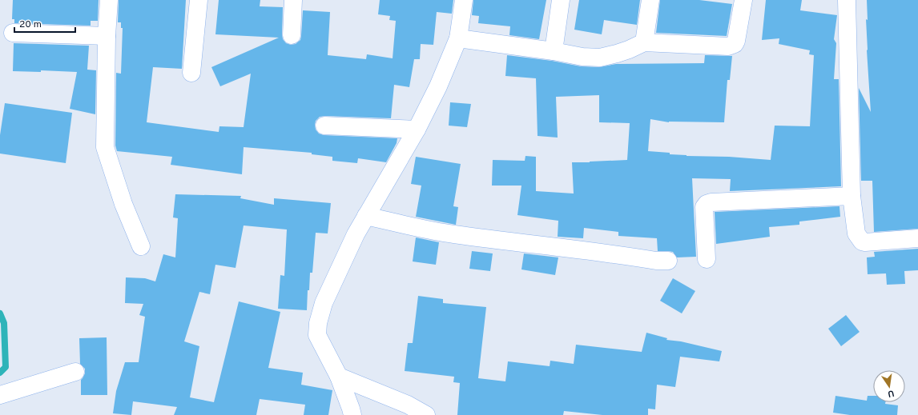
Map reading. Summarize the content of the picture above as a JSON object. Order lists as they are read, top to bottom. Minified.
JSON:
{"scale_bar":"20 m","north":"bottom"}
